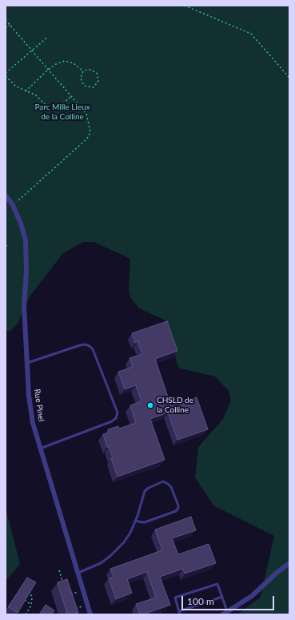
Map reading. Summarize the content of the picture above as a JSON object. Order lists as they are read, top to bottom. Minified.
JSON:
{"streets":{"street":["Rue Pinel"]},"parks":["Parc Mille Lieux de la Colline"],"places":["CHSLD de la Colline"],"scale_bar":"100 m"}
